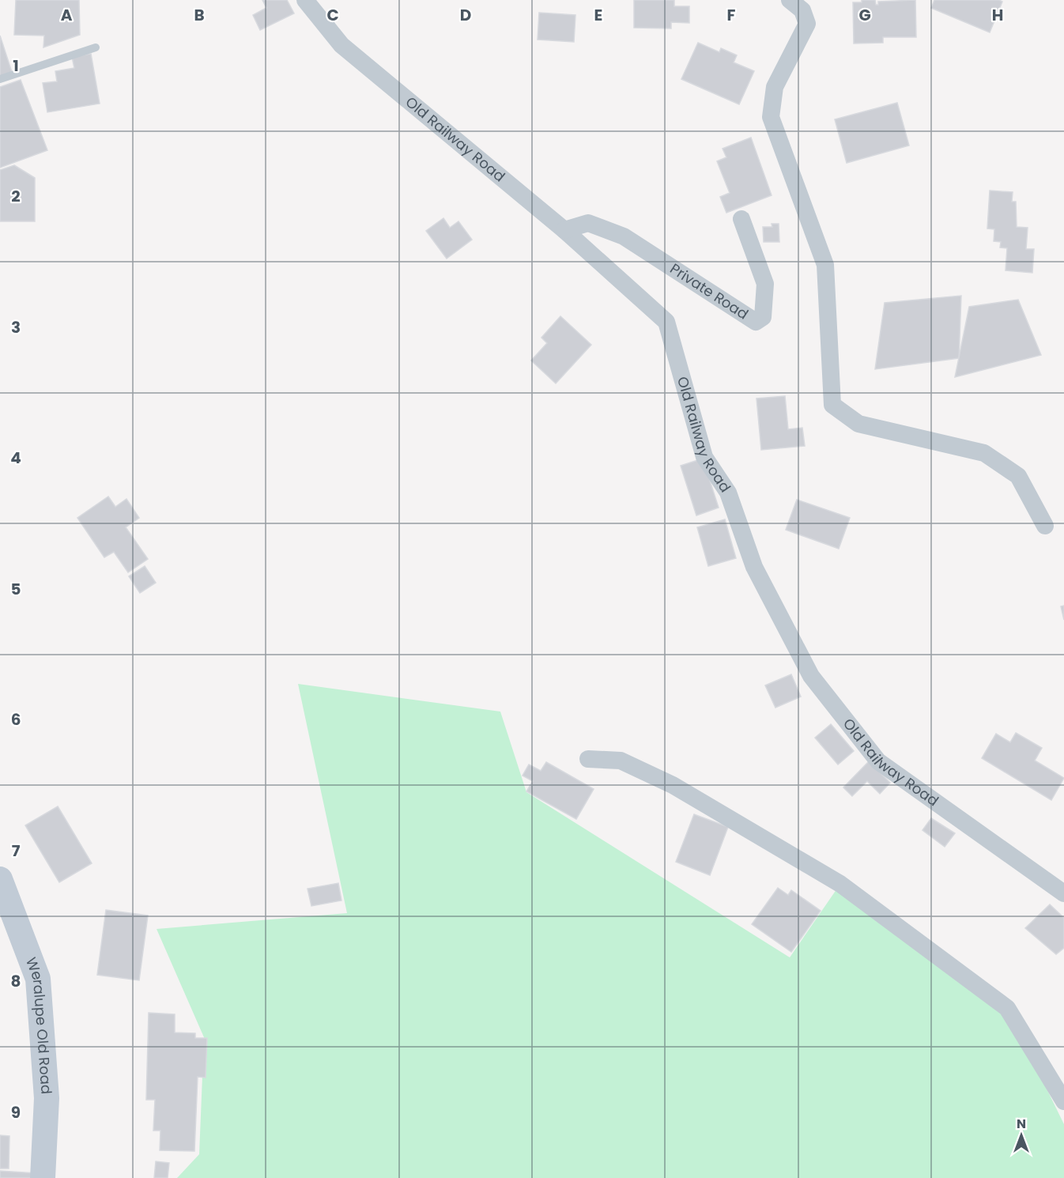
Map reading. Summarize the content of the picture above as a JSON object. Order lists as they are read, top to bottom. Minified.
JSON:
{"streets":{"street":["Old Railway Road","Private Road","Weralupe Old Road"]},"crossings":[["Old Railway Road","Private Road"]],"north":"top","grid":{"columns":["A","B","C","D","E","F","G","H"],"rows":["1","2","3","4","5","6","7","8","9"]}}
